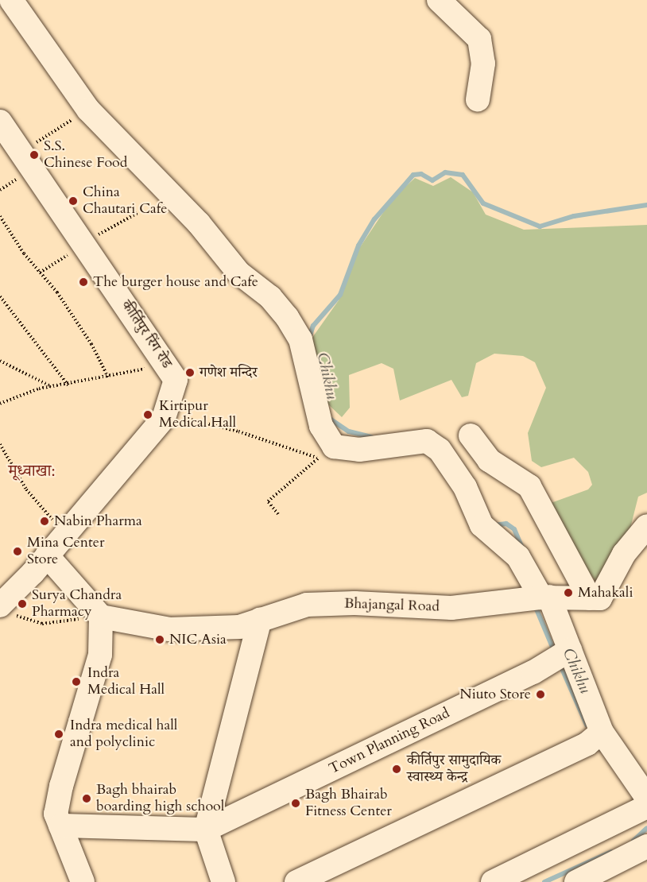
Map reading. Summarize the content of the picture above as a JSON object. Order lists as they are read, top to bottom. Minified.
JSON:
{"streets":{"street":["कीर्तिपुर रिंग रोड","Bhajangal Road","Town Planning Road"]},"districts":["मूध्वाखा:"],"water":["Chikhu"],"places":["S.S. Chinese Food","China Chautari Cafe","The burger house and Cafe","गणेश मन्दिर","Kirtipur Medical Hall","Nabin Pharma","Mina Center Store","Mahakali","Surya Chandra Pharmacy","NIC Asia","Indra Medical Hall","Niuto Store","Indra medical hall and polyclinic","कीर्तिपुर सामुदायिक स्वास्थ्य केन्द्र","Bagh bhairab boarding high school","Bagh Bhairab Fitness Center"]}
